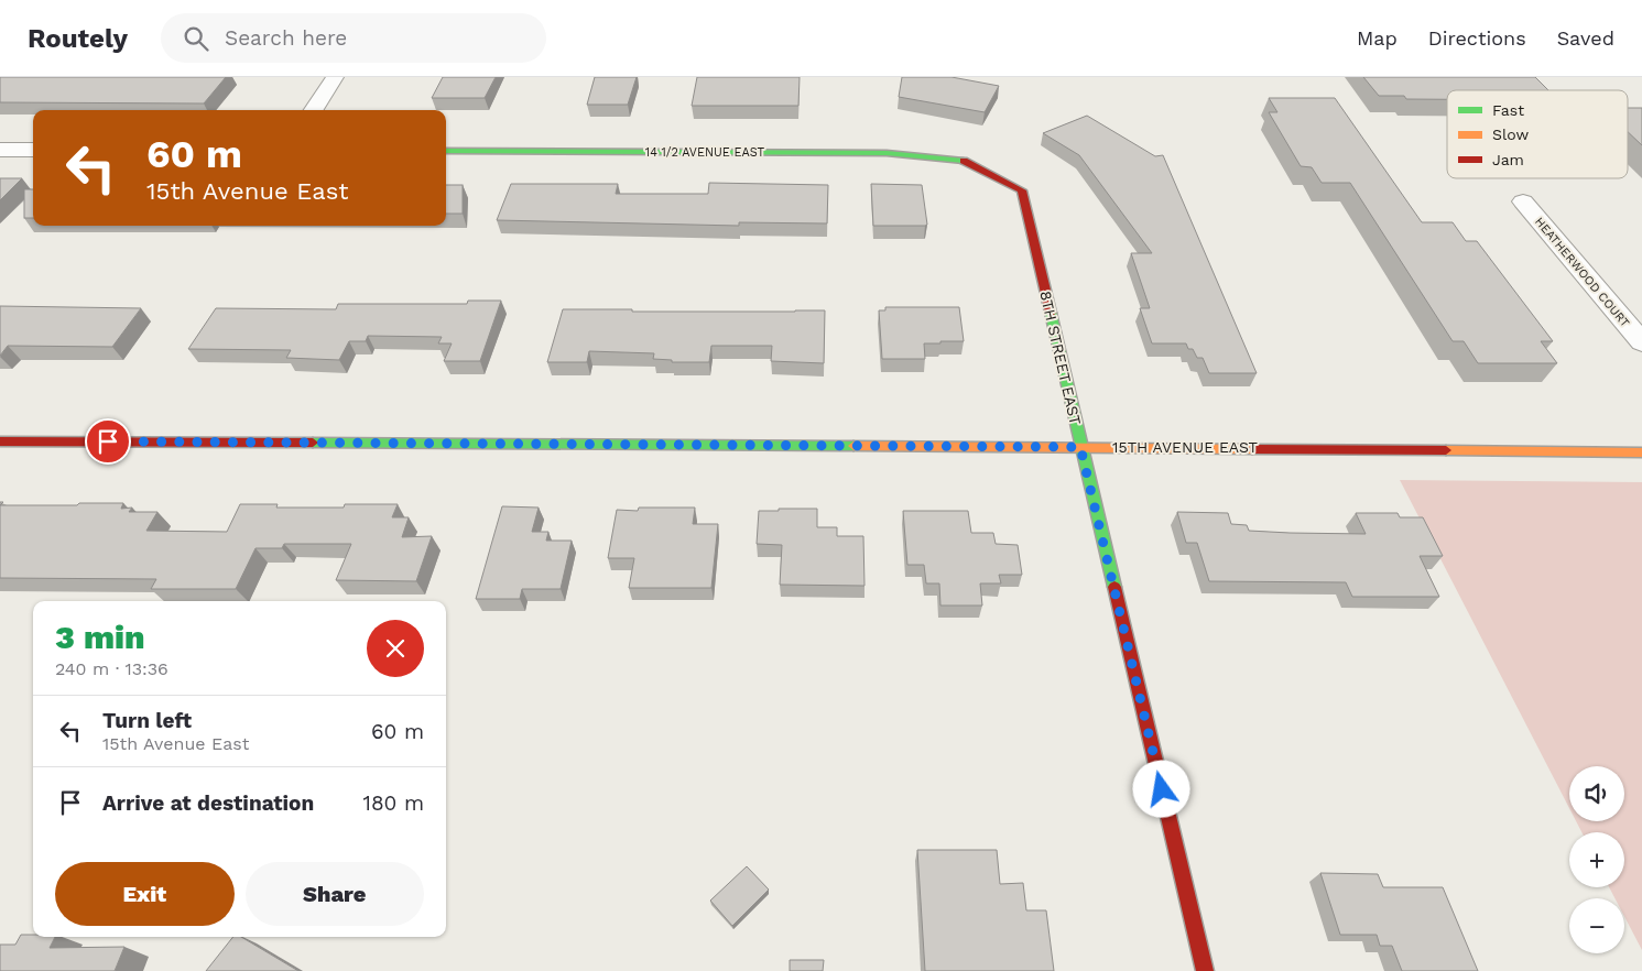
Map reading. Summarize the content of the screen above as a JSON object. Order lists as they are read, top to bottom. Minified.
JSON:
{"streets":{"street":["14 1/2 AVENUE EAST","HEATHERWOOD COURT","8TH STREET EAST","15TH AVENUE EAST"]},"crossings":[["14 1/2 AVENUE EAST","8TH STREET EAST"],["8TH STREET EAST","15TH AVENUE EAST"]],"legend":["Fast","Slow","Jam"],"page":{"header":"Routely","search":"Search here","nav":["Map","Directions","Saved"],"turn":["60 m","15th Avenue East"],"heading":["3 min","240 m · 13:36"],"list":[{"name":"Turn left","note":"15th Avenue East","value":"60 m"},{"name":"Arrive at destination","value":"180 m"}],"map_buttons":["+","−"],"buttons":["Exit","Share"]}}
